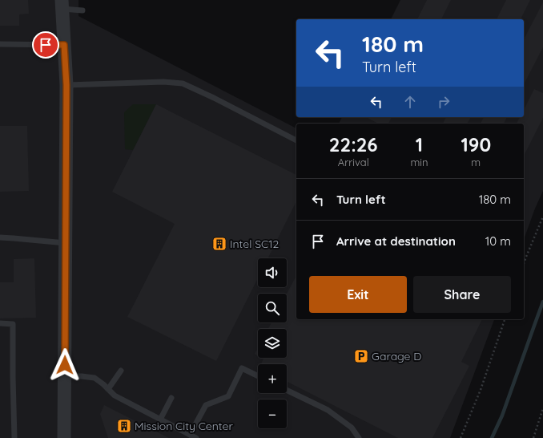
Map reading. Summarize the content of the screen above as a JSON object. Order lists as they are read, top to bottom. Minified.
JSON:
{"places":{"building":["Intel SC12","Mission City Center"],"parking":["Garage D"]},"page":{"turn":["180 m","Turn left"],"eta":["22:26","Arrival","1","min","190","m"],"list":[{"name":"Turn left","value":"180 m"},{"name":"Arrive at destination","value":"10 m"}],"map_buttons":["+","−"],"buttons":["Exit","Share"]}}
